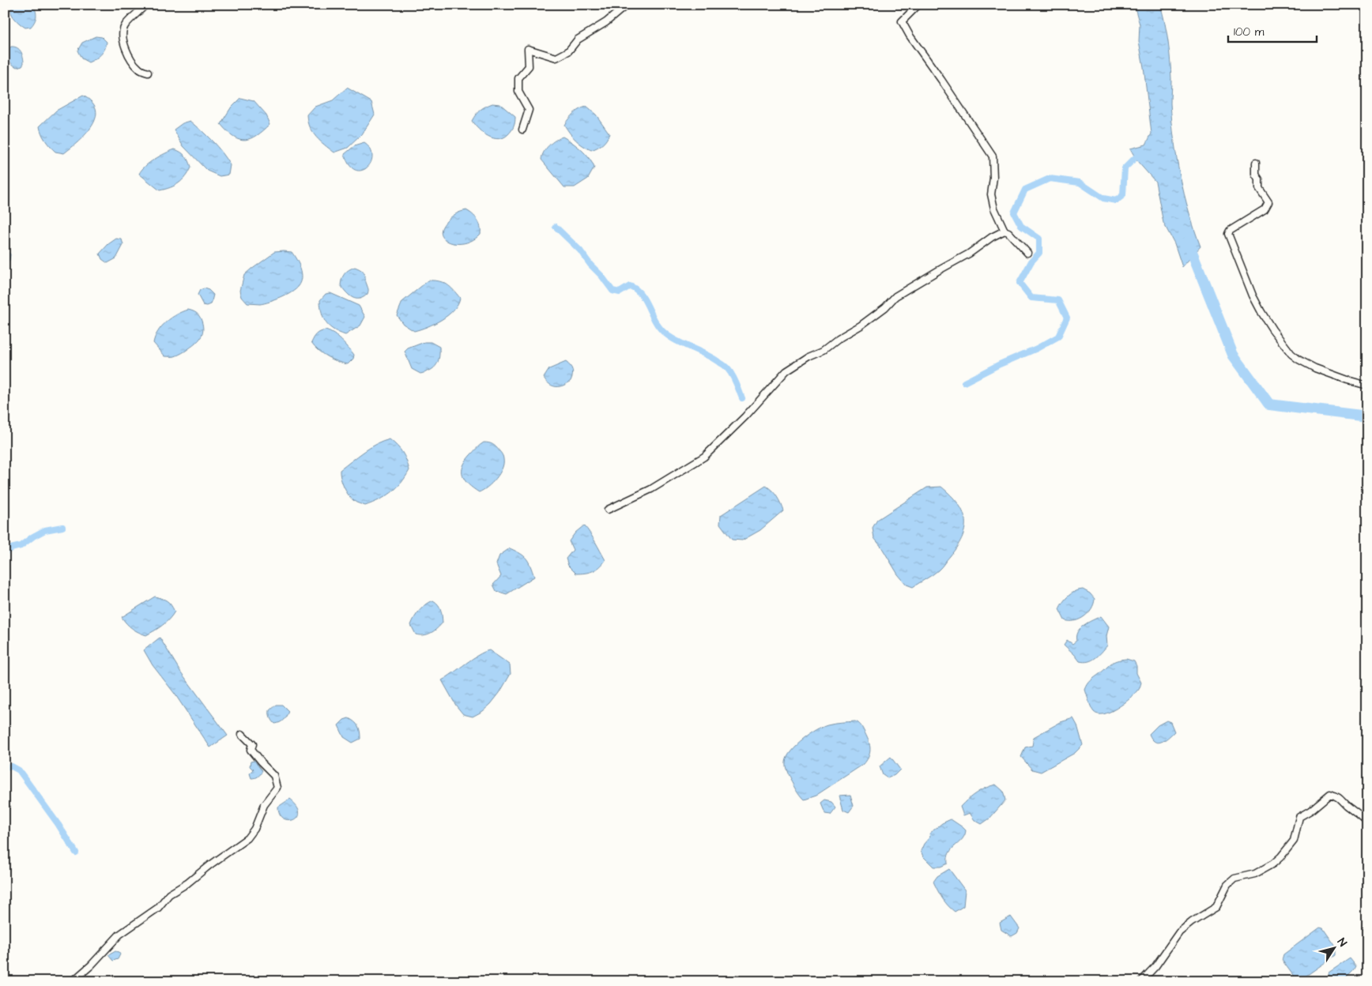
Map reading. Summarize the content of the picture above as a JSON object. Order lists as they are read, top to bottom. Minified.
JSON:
{"scale_bar":"100 m","north":"top right"}
